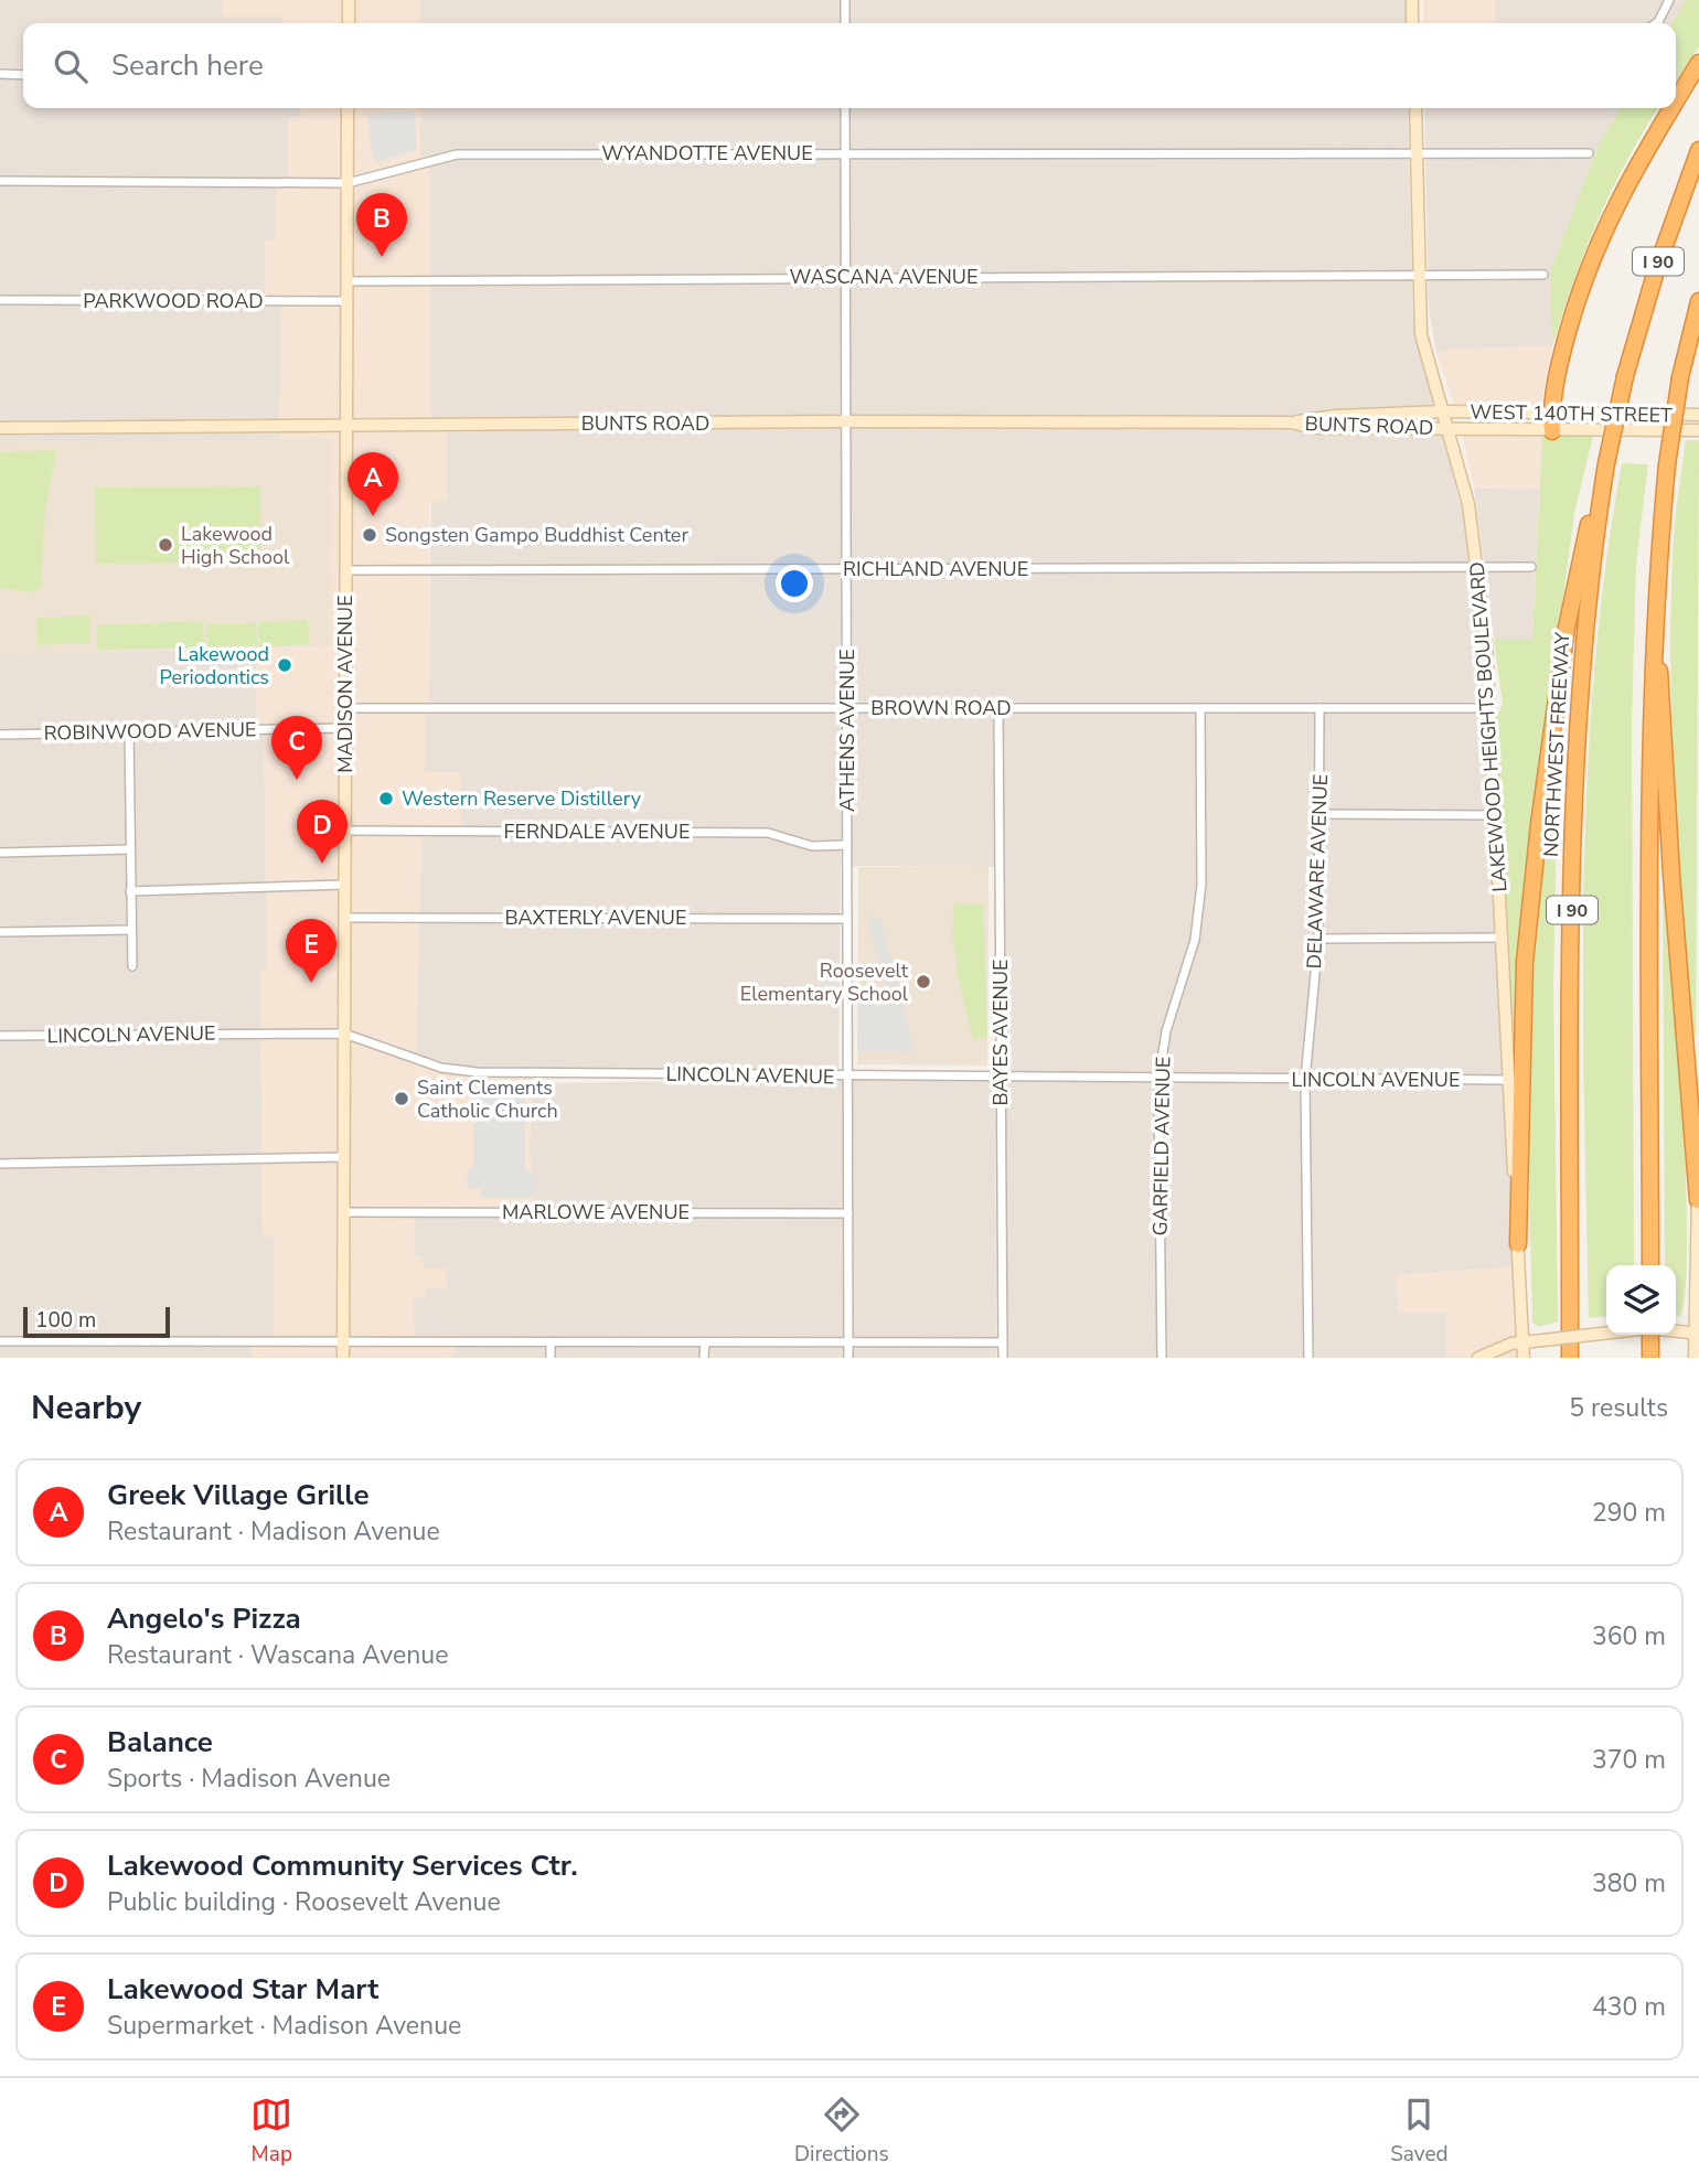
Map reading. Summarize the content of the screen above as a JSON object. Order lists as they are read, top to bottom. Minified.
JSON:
{"streets":{"highway":["I 90","NORTHWEST FREEWAY"],"main road":["WEST 140TH STREET","BUNTS ROAD","MADISON AVENUE","LAKEWOOD HEIGHTS BOULEVARD"],"street":["WYANDOTTE AVENUE","WASCANA AVENUE","PARKWOOD ROAD","RICHLAND AVENUE","BROWN ROAD","ATHENS AVENUE","ROBINWOOD AVENUE","FERNDALE AVENUE","DELAWARE AVENUE","BAXTERLY AVENUE","BAYES AVENUE","LINCOLN AVENUE","GARFIELD AVENUE","MARLOWE AVENUE"]},"crossings":[["WYANDOTTE AVENUE","MADISON AVENUE"],["WYANDOTTE AVENUE","LAKEWOOD HEIGHTS BOULEVARD"],["WYANDOTTE AVENUE","ATHENS AVENUE"],["WASCANA AVENUE","MADISON AVENUE"],["WASCANA AVENUE","LAKEWOOD HEIGHTS BOULEVARD"],["WASCANA AVENUE","ATHENS AVENUE"],["PARKWOOD ROAD","MADISON AVENUE"],["WEST 140TH STREET","BUNTS ROAD"],["WEST 140TH STREET","LAKEWOOD HEIGHTS BOULEVARD"],["BUNTS ROAD","MADISON AVENUE"],["BUNTS ROAD","LAKEWOOD HEIGHTS BOULEVARD"],["BUNTS ROAD","ATHENS AVENUE"],["RICHLAND AVENUE","MADISON AVENUE"],["RICHLAND AVENUE","LAKEWOOD HEIGHTS BOULEVARD"],["RICHLAND AVENUE","ATHENS AVENUE"],["MADISON AVENUE","BROWN ROAD"],["MADISON AVENUE","ROBINWOOD AVENUE"],["MADISON AVENUE","FERNDALE AVENUE"],["MADISON AVENUE","BAXTERLY AVENUE"],["MADISON AVENUE","LINCOLN AVENUE"],["MADISON AVENUE","MARLOWE AVENUE"],["BROWN ROAD","LAKEWOOD HEIGHTS BOULEVARD"],["BROWN ROAD","ATHENS AVENUE"],["BROWN ROAD","DELAWARE AVENUE"],["BROWN ROAD","BAYES AVENUE"],["BROWN ROAD","GARFIELD AVENUE"],["LAKEWOOD HEIGHTS BOULEVARD","LINCOLN AVENUE"],["ATHENS AVENUE","FERNDALE AVENUE"],["ATHENS AVENUE","BAXTERLY AVENUE"],["ATHENS AVENUE","LINCOLN AVENUE"],["ATHENS AVENUE","MARLOWE AVENUE"],["DELAWARE AVENUE","LINCOLN AVENUE"],["BAYES AVENUE","LINCOLN AVENUE"],["LINCOLN AVENUE","GARFIELD AVENUE"]],"places":["Songsten Gampo Buddhist Center","Lakewood High School","Lakewood Periodontics","Western Reserve Distillery","Roosevelt Elementary School","Saint Clements Catholic Church"],"scale_bar":"100 m","page":{"search":"Search here","pins":["B","A","C","D","E"],"scale":"100 m","heading":["Nearby","5 results"],"list":[{"mark":"A","name":"Greek Village Grille","note":"Restaurant · Madison Avenue","value":"290 m"},{"mark":"B","name":"Angelo's Pizza","note":"Restaurant · Wascana Avenue","value":"360 m"},{"mark":"C","name":"Balance","note":"Sports · Madison Avenue","value":"370 m"},{"mark":"D","name":"Lakewood Community Services Ctr.","note":"Public building · Roosevelt Avenue","value":"380 m"},{"mark":"E","name":"Lakewood Star Mart","note":"Supermarket · Madison Avenue","value":"430 m"}],"nav":["Map","Directions","Saved"]}}
